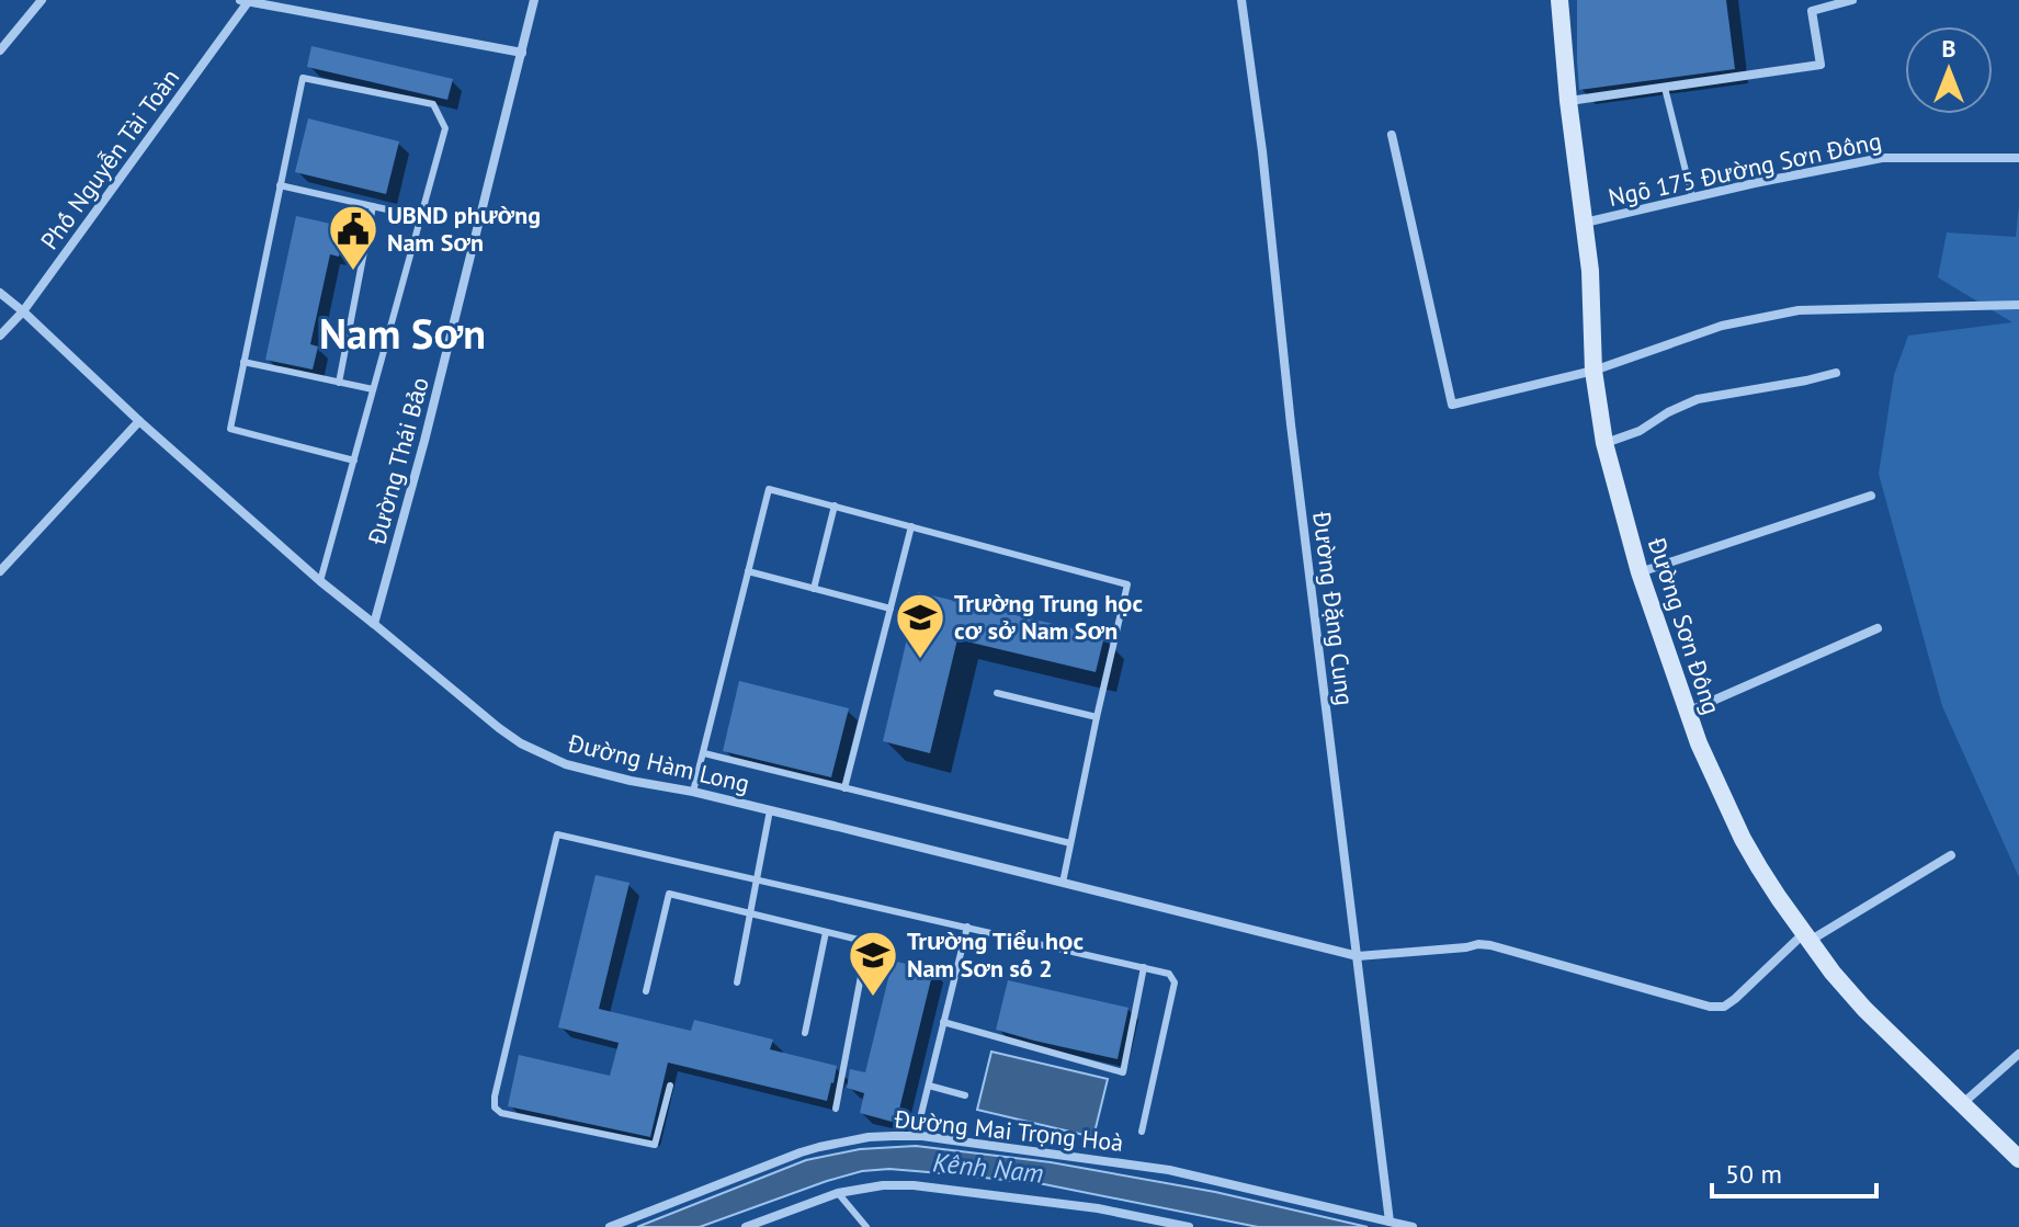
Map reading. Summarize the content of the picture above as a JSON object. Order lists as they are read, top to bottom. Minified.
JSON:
{"streets":{"main road":["Đường Sơn Đông"],"street":["Phố Nguyễn Tài Toàn","Ngõ 175 Đường Sơn Đông","Đường Thái Bảo","Đường Đặng Cung","Đường Hàm Long","Đường Mai Trọng Hoà"]},"crossings":[["Phố Nguyễn Tài Toàn","Đường Hàm Long"],["Ngõ 175 Đường Sơn Đông","Đường Sơn Đông"],["Đường Thái Bảo","Đường Hàm Long"],["Đường Đặng Cung","Đường Hàm Long"],["Đường Đặng Cung","Đường Mai Trọng Hoà"],["Đường Sơn Đông","Đường Hàm Long"]],"districts":["Nam Sơn"],"water":["Kênh Nam"],"places":{"public building":["UBND phường Nam Sơn"],"school or university":["Trường Trung học cơ sở Nam Sơn","Trường Tiểu học Nam Sơn số 2"]},"scale_bar":"50 m","north":"top"}
